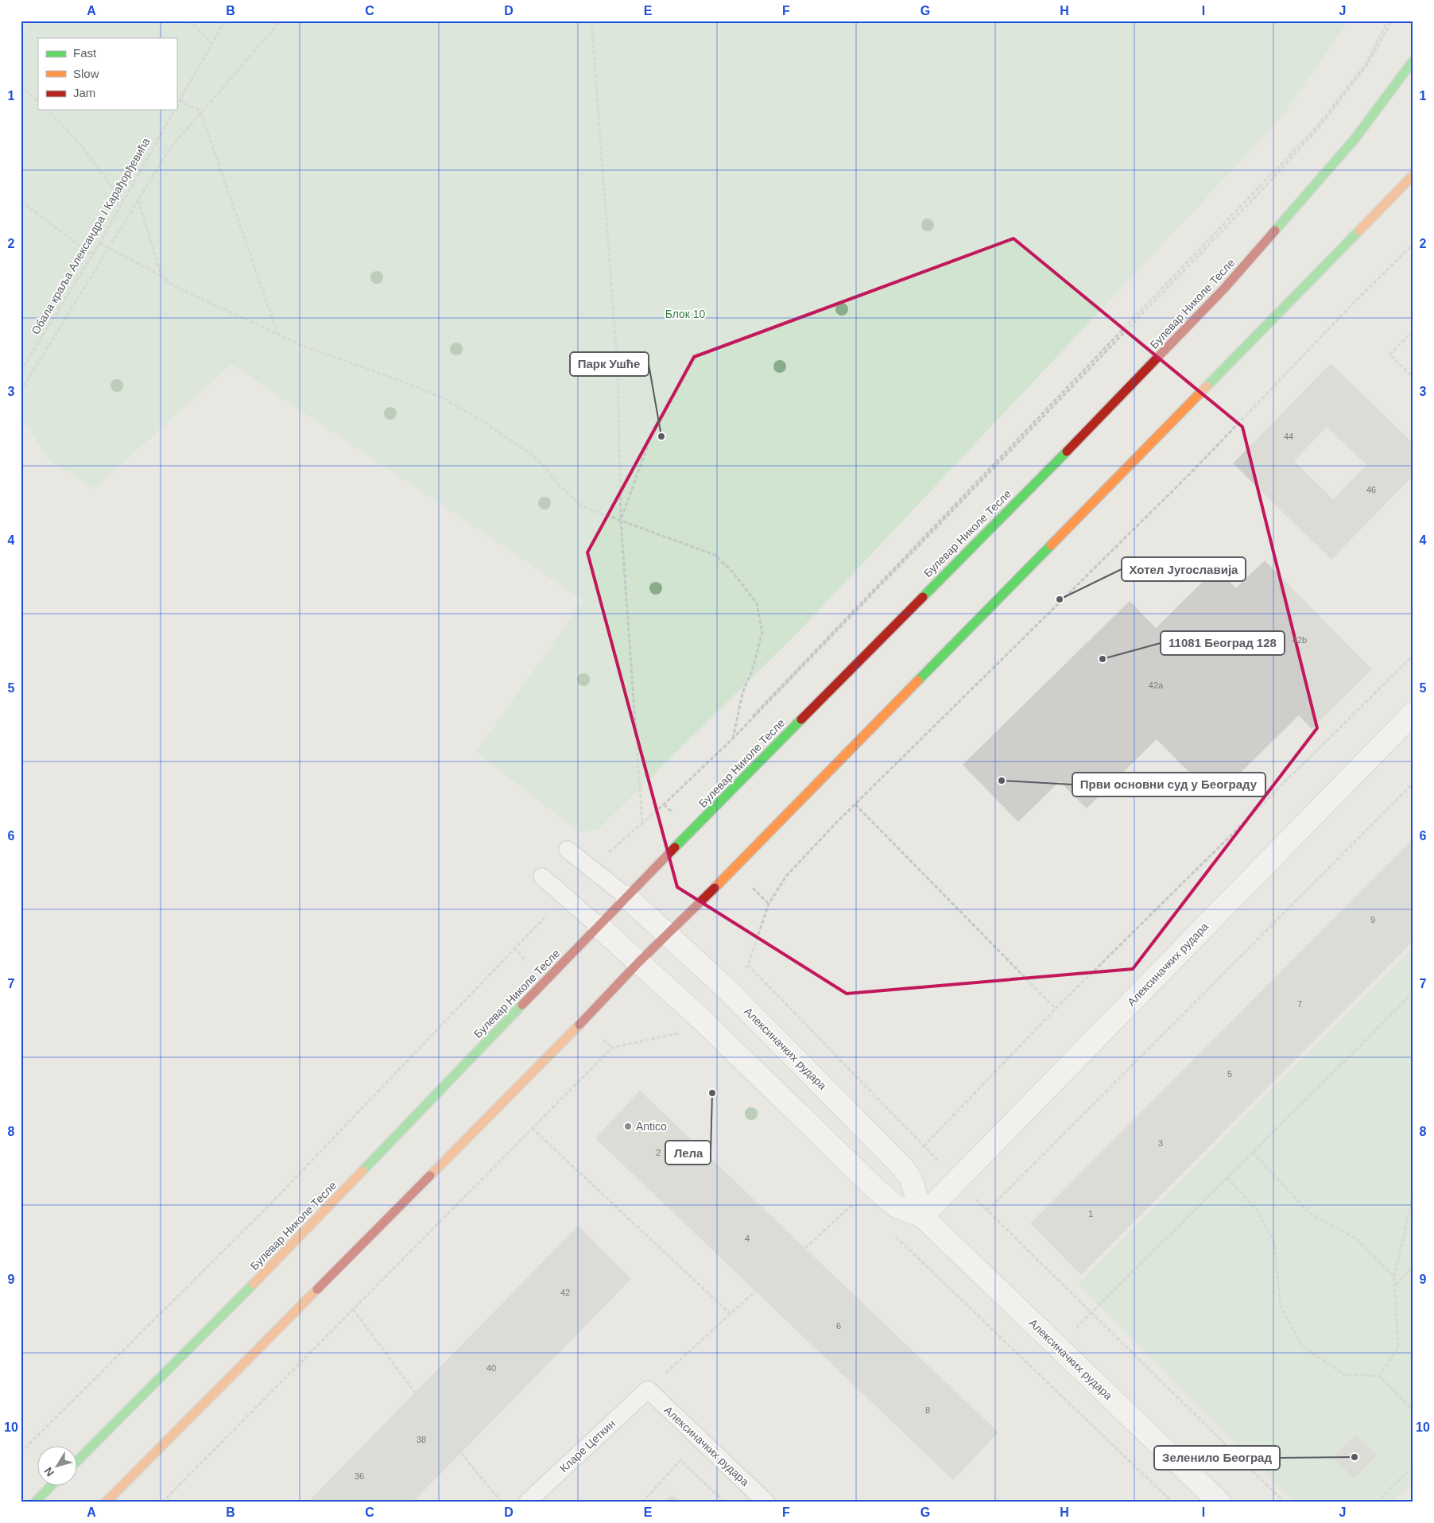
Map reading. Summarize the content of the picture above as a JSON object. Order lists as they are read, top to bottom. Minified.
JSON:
{"streets":{"main road":["Булевар Николе Тесле"],"street":["Алексиначких рудара"],"lane":["Кларе Цеткин"],"path":["Обала краља Александра I Карађорђевића"]},"crossings":[["Булевар Николе Тесле","Алексиначких рудара"],["Алексиначких рудара","Кларе Цеткин"]],"parks":["Блок 10"],"places":["Парк Ушће","Хотел Југославија","11081 Београд 128","Први основни суд у Београду","Лела","Antico","Зеленило Београд"],"house_numbers":["44","46","42b","42a","9","7","5","3","2","1","4","42","6","40","8","38","36"],"legend":["Fast","Slow","Jam"],"north":"bottom left","grid":{"columns":["A","B","C","D","E","F","G","H","I","J"],"rows":["1","2","3","4","5","6","7","8","9","10"]}}
